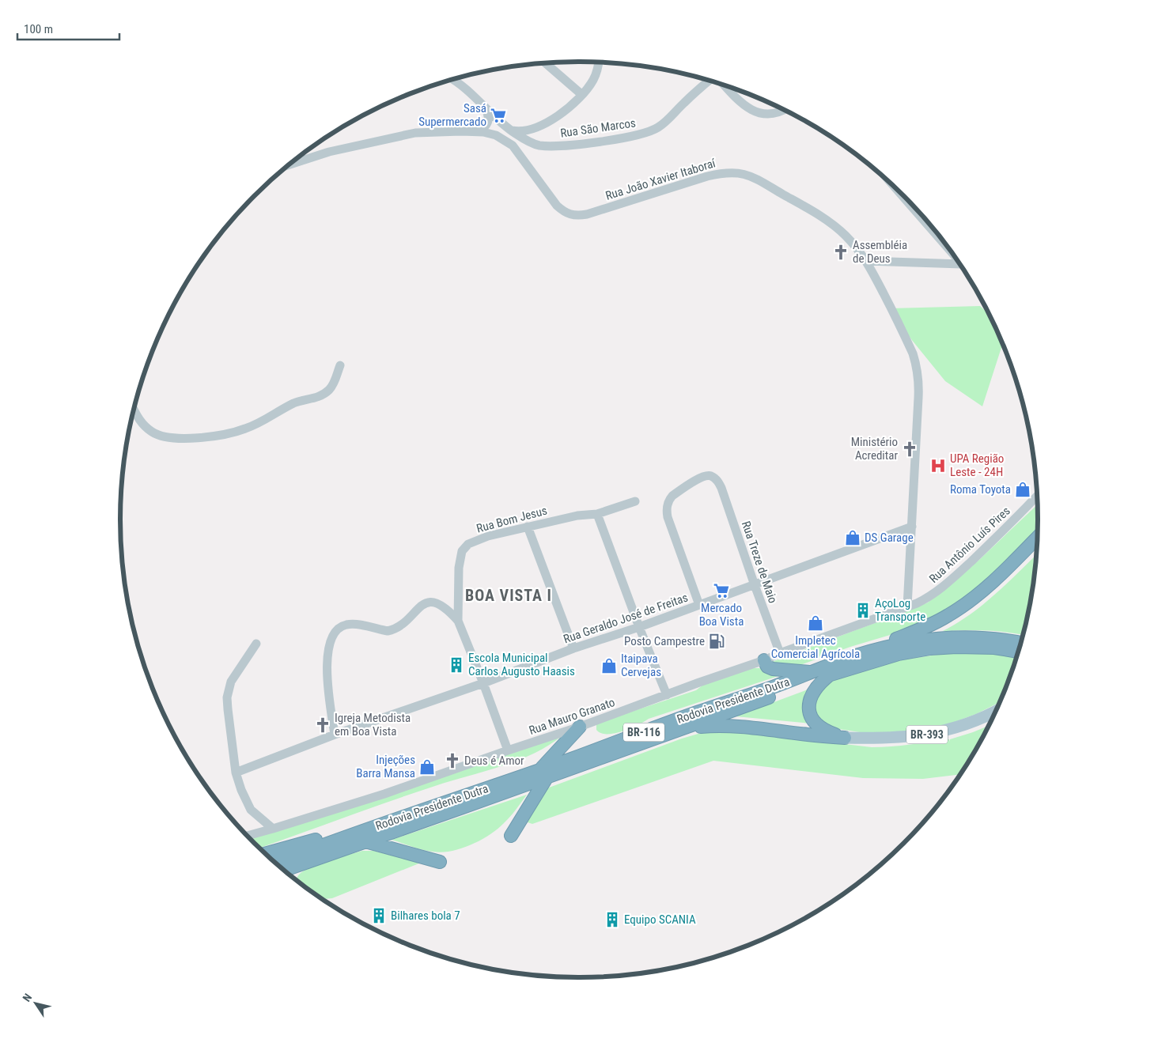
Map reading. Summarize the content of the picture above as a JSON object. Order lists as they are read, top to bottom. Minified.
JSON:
{"streets":{"highway":["Rodovia Presidente Dutra","BR-116","BR-393"],"street":["Rua São Marcos","Rua João Xavier Itaboraí","Rua Bom Jesus","Rua Antônio Luís Pires","Rua Treze de Maio","Rua Geraldo José de Freitas","Rua Mauro Granato"]},"crossings":[["Rua São Marcos","Rua João Xavier Itaboraí"],["Rua João Xavier Itaboraí","Rua Antônio Luís Pires"],["Rua João Xavier Itaboraí","Rua Geraldo José de Freitas"],["Rua João Xavier Itaboraí","Rua Mauro Granato"],["Rua Bom Jesus","Rua Geraldo José de Freitas"],["Rua Bom Jesus","Rua Mauro Granato"],["Rua Antônio Luís Pires","Rua Mauro Granato"],["Rua Treze de Maio","Rua Geraldo José de Freitas"],["Rua Treze de Maio","Rua Mauro Granato"],["Rodovia Presidente Dutra","BR-393"]],"districts":["BOA VISTA I"],"places":{"supermarket":["Sasá Supermercado","Mercado Boa Vista"],"church":["Assembléia de Deus","Ministério Acreditar","Igreja Metodista em Boa Vista","Deus é Amor"],"hospital":["UPA Região Leste - 24H"],"shop":["Roma Toyota","DS Garage","Impletec Comercial Agrícola","Itaipava Cervejas","Injeções Barra Mansa"],"building":["AçoLog Transporte","Escola Municipal Carlos Augusto Haasis","Bilhares bola 7","Equipo SCANIA"],"fuel station":["Posto Campestre"]},"scale_bar":"100 m","north":"top left"}
